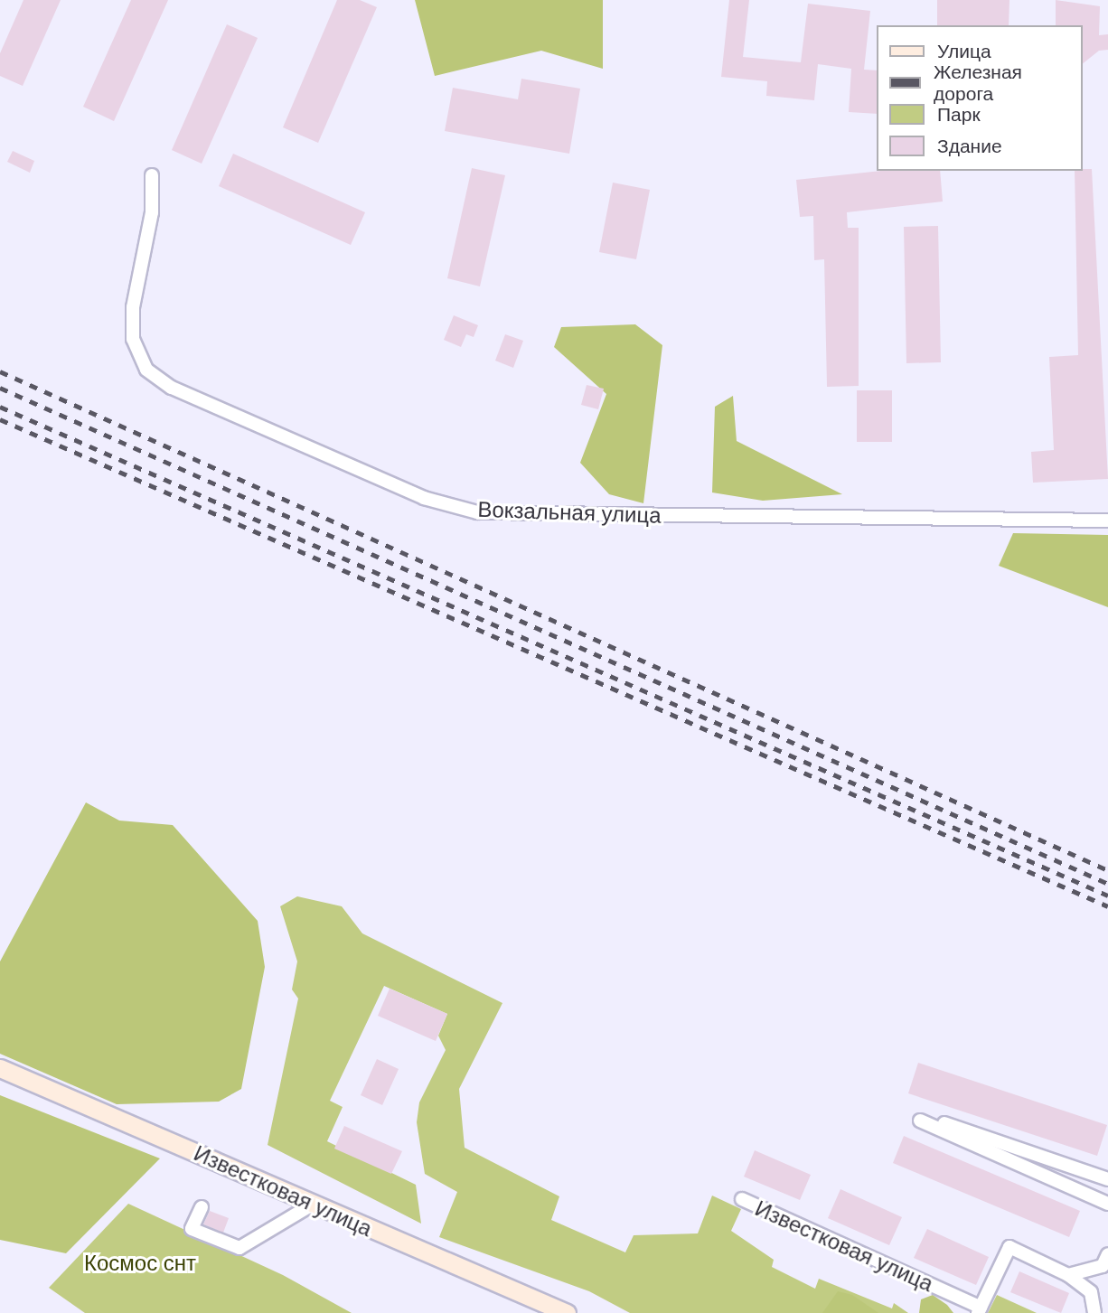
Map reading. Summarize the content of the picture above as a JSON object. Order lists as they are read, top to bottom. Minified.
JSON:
{"streets":{"main road":["Известковая улица"],"street":["Вокзальная улица"]},"parks":["Космос снт"],"legend":["Улица","Железная дорога","Парк","Здание"]}
